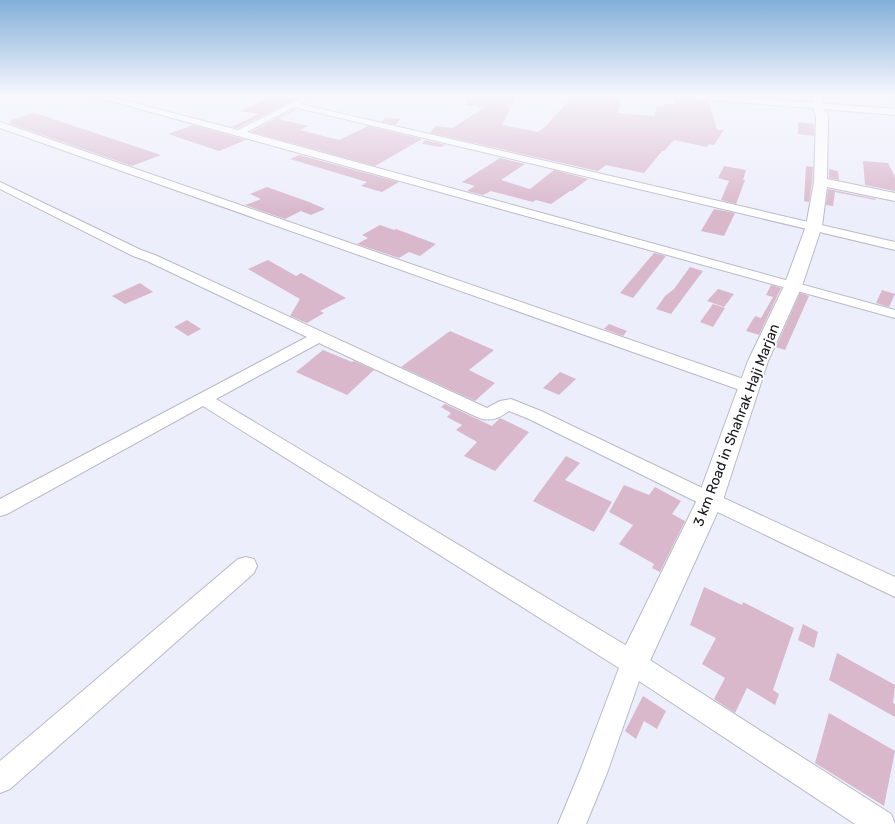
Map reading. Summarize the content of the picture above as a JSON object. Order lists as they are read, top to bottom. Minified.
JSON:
{"streets":{"street":["3 km Road in Shahrak Haji Marjan"]}}
